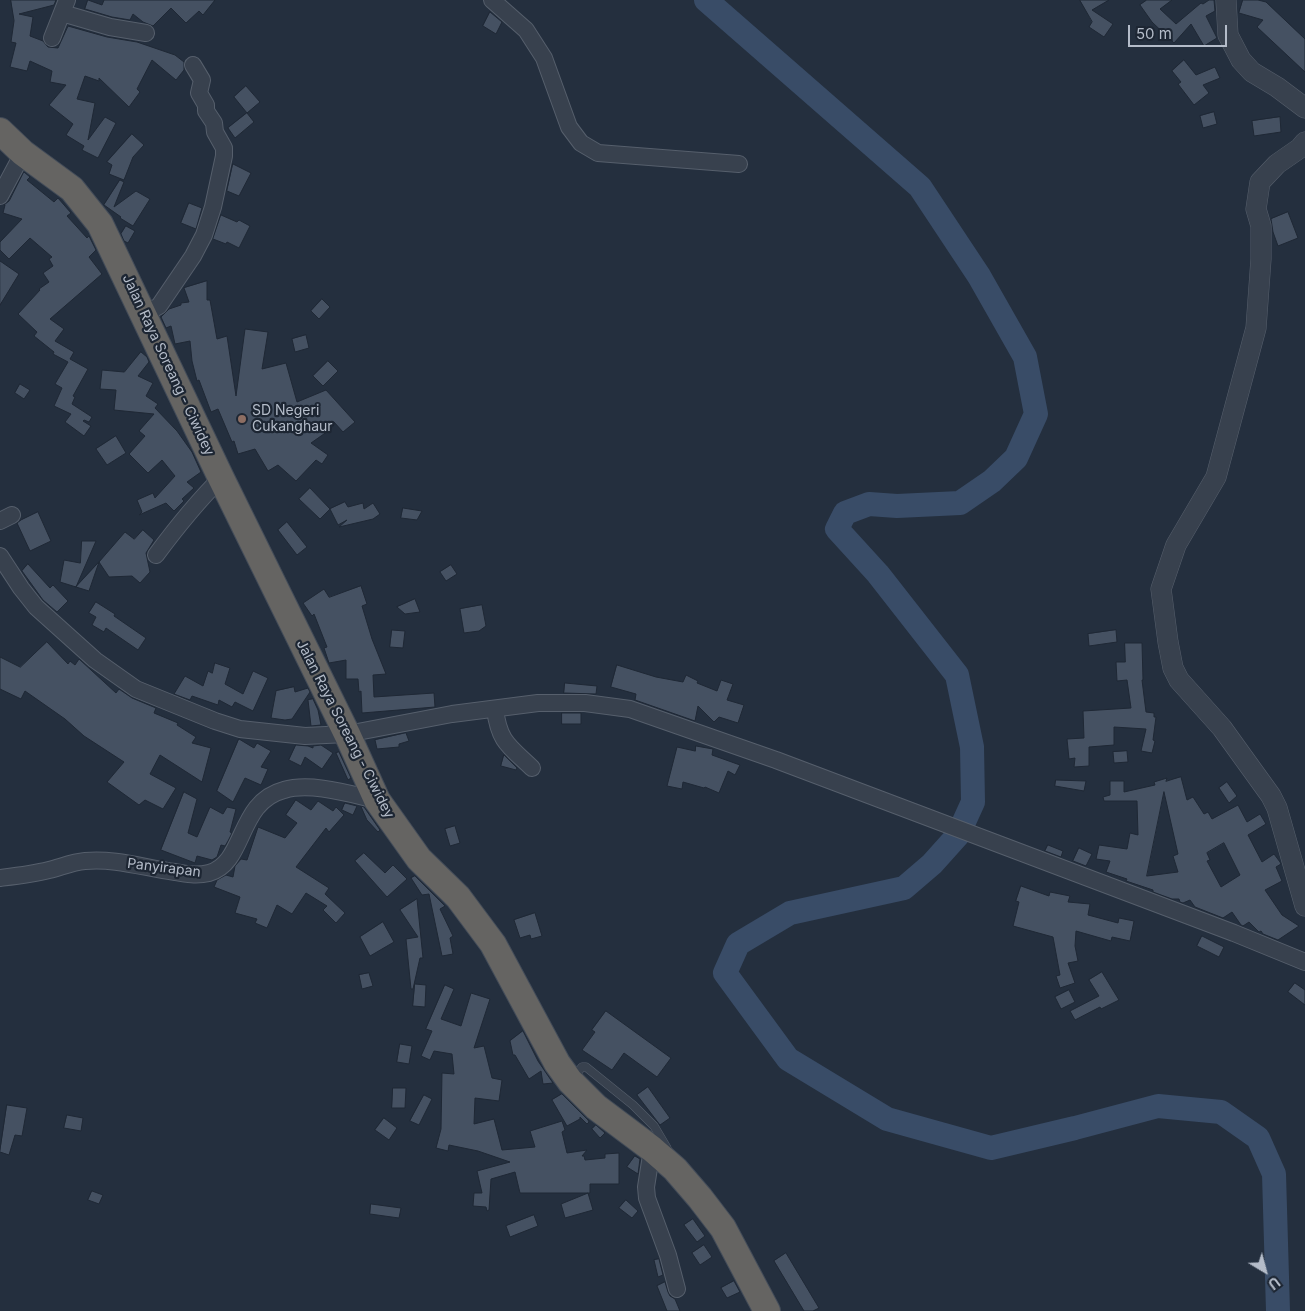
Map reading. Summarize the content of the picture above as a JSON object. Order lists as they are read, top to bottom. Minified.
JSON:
{"streets":{"highway":["Jalan Raya Soreang - Ciwidey"],"street":["Panyirapan"]},"crossings":[["Jalan Raya Soreang - Ciwidey","Panyirapan"]],"places":["SD Negeri Cukanghaur"],"scale_bar":"50 m","north":"bottom right"}
